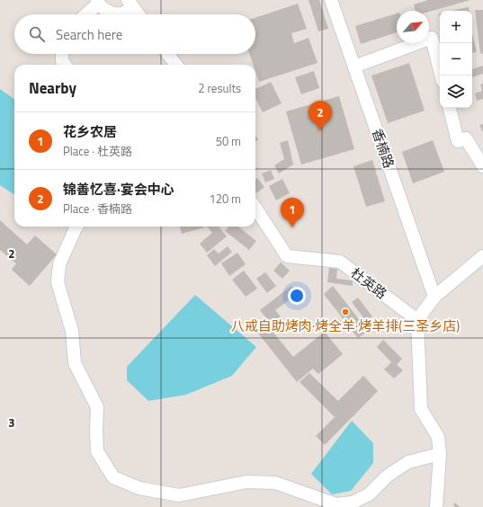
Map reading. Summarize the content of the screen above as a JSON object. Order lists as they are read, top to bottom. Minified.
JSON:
{"streets":{"street":["香楠路","杜英路"]},"places":["八戒自助烤肉·烤全羊·烤羊排(三圣乡店)"],"north":"top right","page":{"map_buttons":["+","−"],"search":"Search here","heading":["Nearby","2 results"],"pins":["2","1"],"list":[{"mark":"1","name":"花乡农居","note":"Place · 杜英路","value":"50 m"},{"mark":"2","name":"锦善忆喜·宴会中心","note":"Place · 香楠路","value":"120 m"}]},"grid":{"rows":["2","3"]}}
